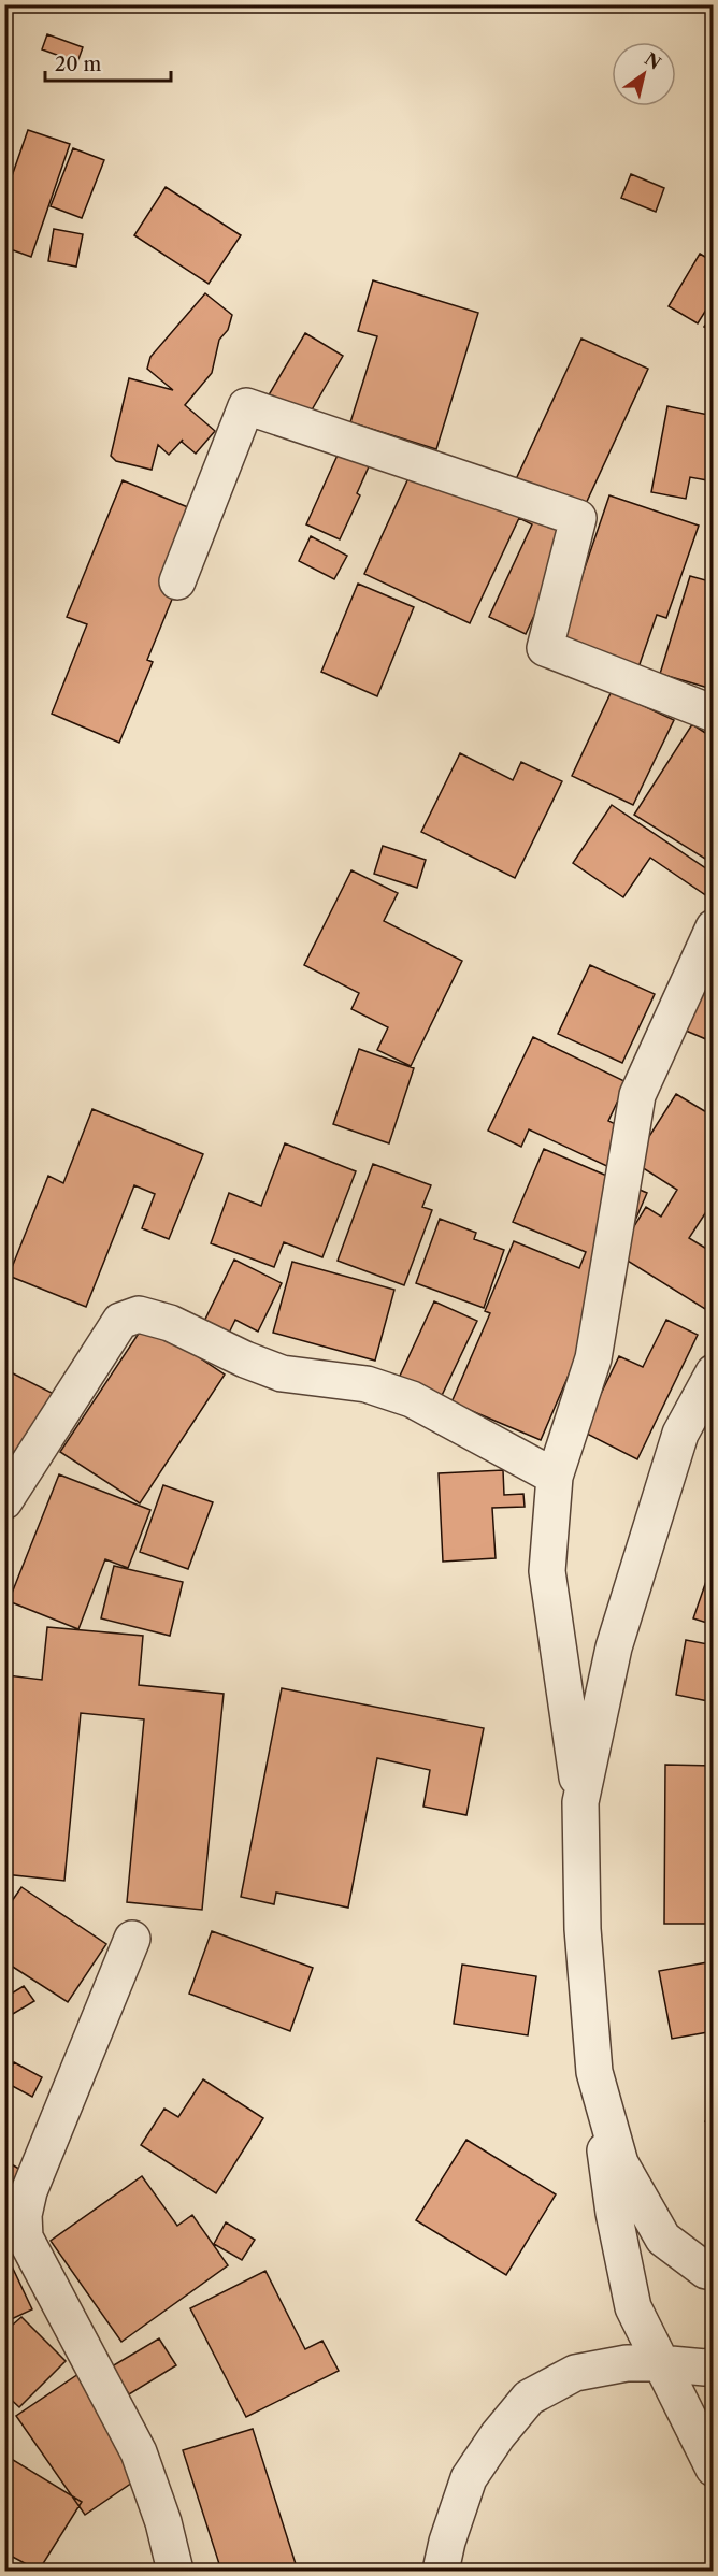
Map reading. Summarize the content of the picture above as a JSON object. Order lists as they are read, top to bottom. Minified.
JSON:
{"scale_bar":"20 m","north":"top right"}
